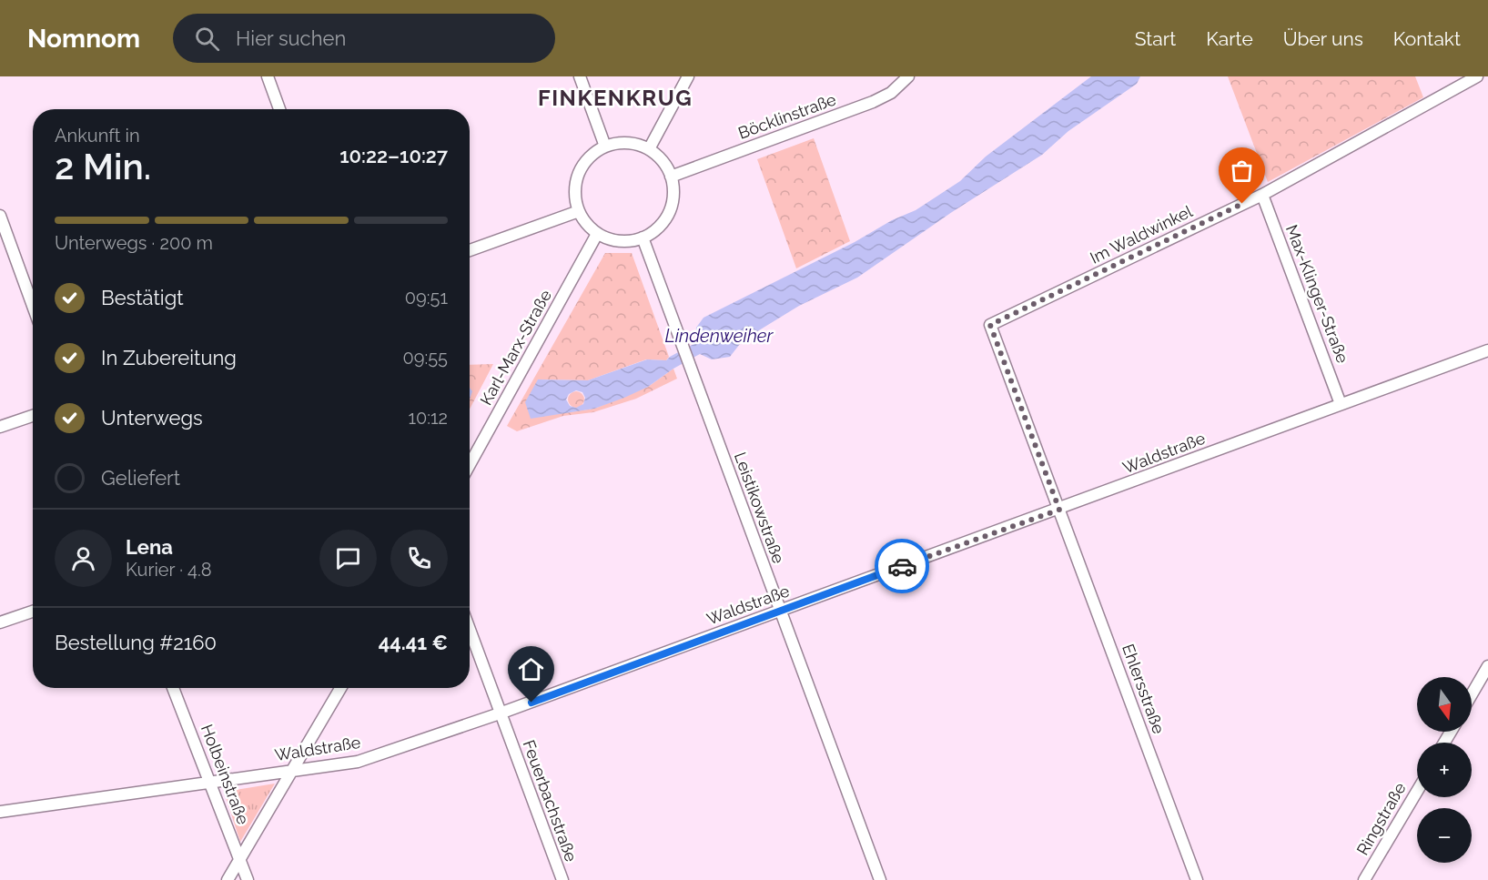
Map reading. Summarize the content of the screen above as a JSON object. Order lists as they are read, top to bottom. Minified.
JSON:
{"streets":{"street":["Böcklinstraße","Im Waldwinkel","Max-Klinger-Straße","Karl-Marx-Straße","Waldstraße","Leistikowstraße","Ehlersstraße","Holbeinstraße","Feuerbachstraße","Ringstraße"]},"crossings":[["Böcklinstraße","Karl-Marx-Straße"],["Böcklinstraße","Leistikowstraße"],["Im Waldwinkel","Max-Klinger-Straße"],["Im Waldwinkel","Waldstraße"],["Im Waldwinkel","Ehlersstraße"],["Max-Klinger-Straße","Waldstraße"],["Karl-Marx-Straße","Leistikowstraße"],["Waldstraße","Leistikowstraße"],["Waldstraße","Ehlersstraße"],["Waldstraße","Holbeinstraße"],["Waldstraße","Feuerbachstraße"]],"districts":["FINKENKRUG"],"water":["Lindenweiher"],"north":"bottom","page":{"header":"Nomnom","search":"Hier suchen","nav":["Start","Karte","Über uns","Kontakt"],"heading":["2 Min.","Ankunft in","10:22–10:27"],"panel":["Lena","Kurier · 4.8","Bestellung #2160","44.41 €"],"bar":"Unterwegs · 200 m","list":[["Bestätigt","09:51"],["In Zubereitung","09:55"],["Unterwegs","10:12"],"Geliefert"],"map_buttons":["+","−"]}}
